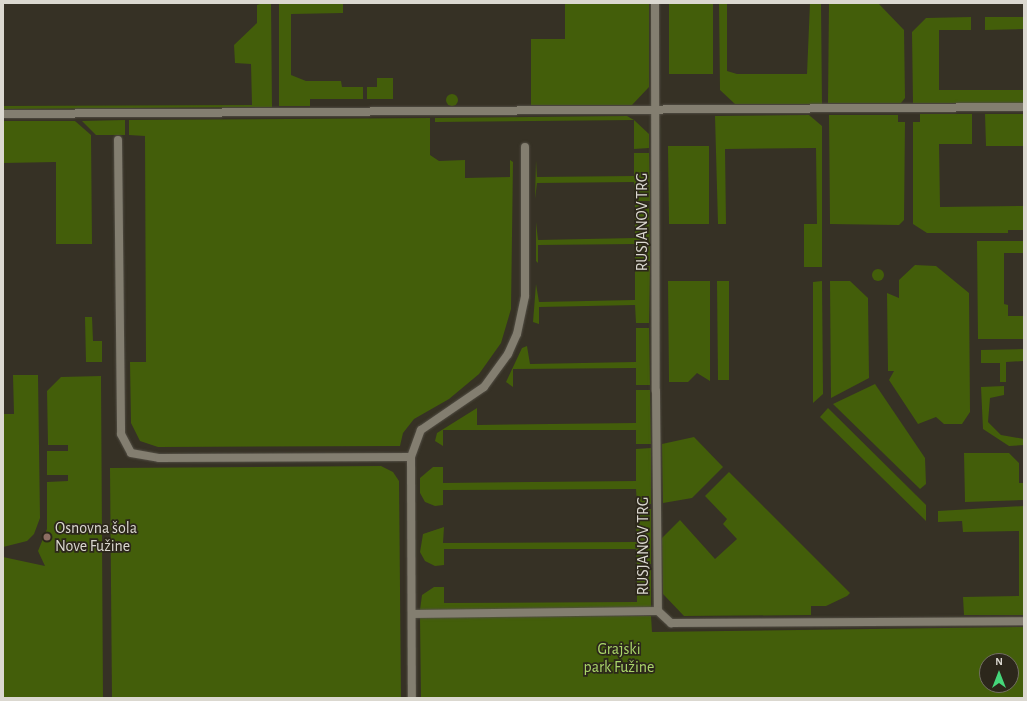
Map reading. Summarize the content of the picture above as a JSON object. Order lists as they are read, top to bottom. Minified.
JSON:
{"streets":{"street":["RUSJANOV TRG"]},"parks":["Grajski park Fužine"],"places":["Osnovna šola Nove Fužine"],"north":"top"}
